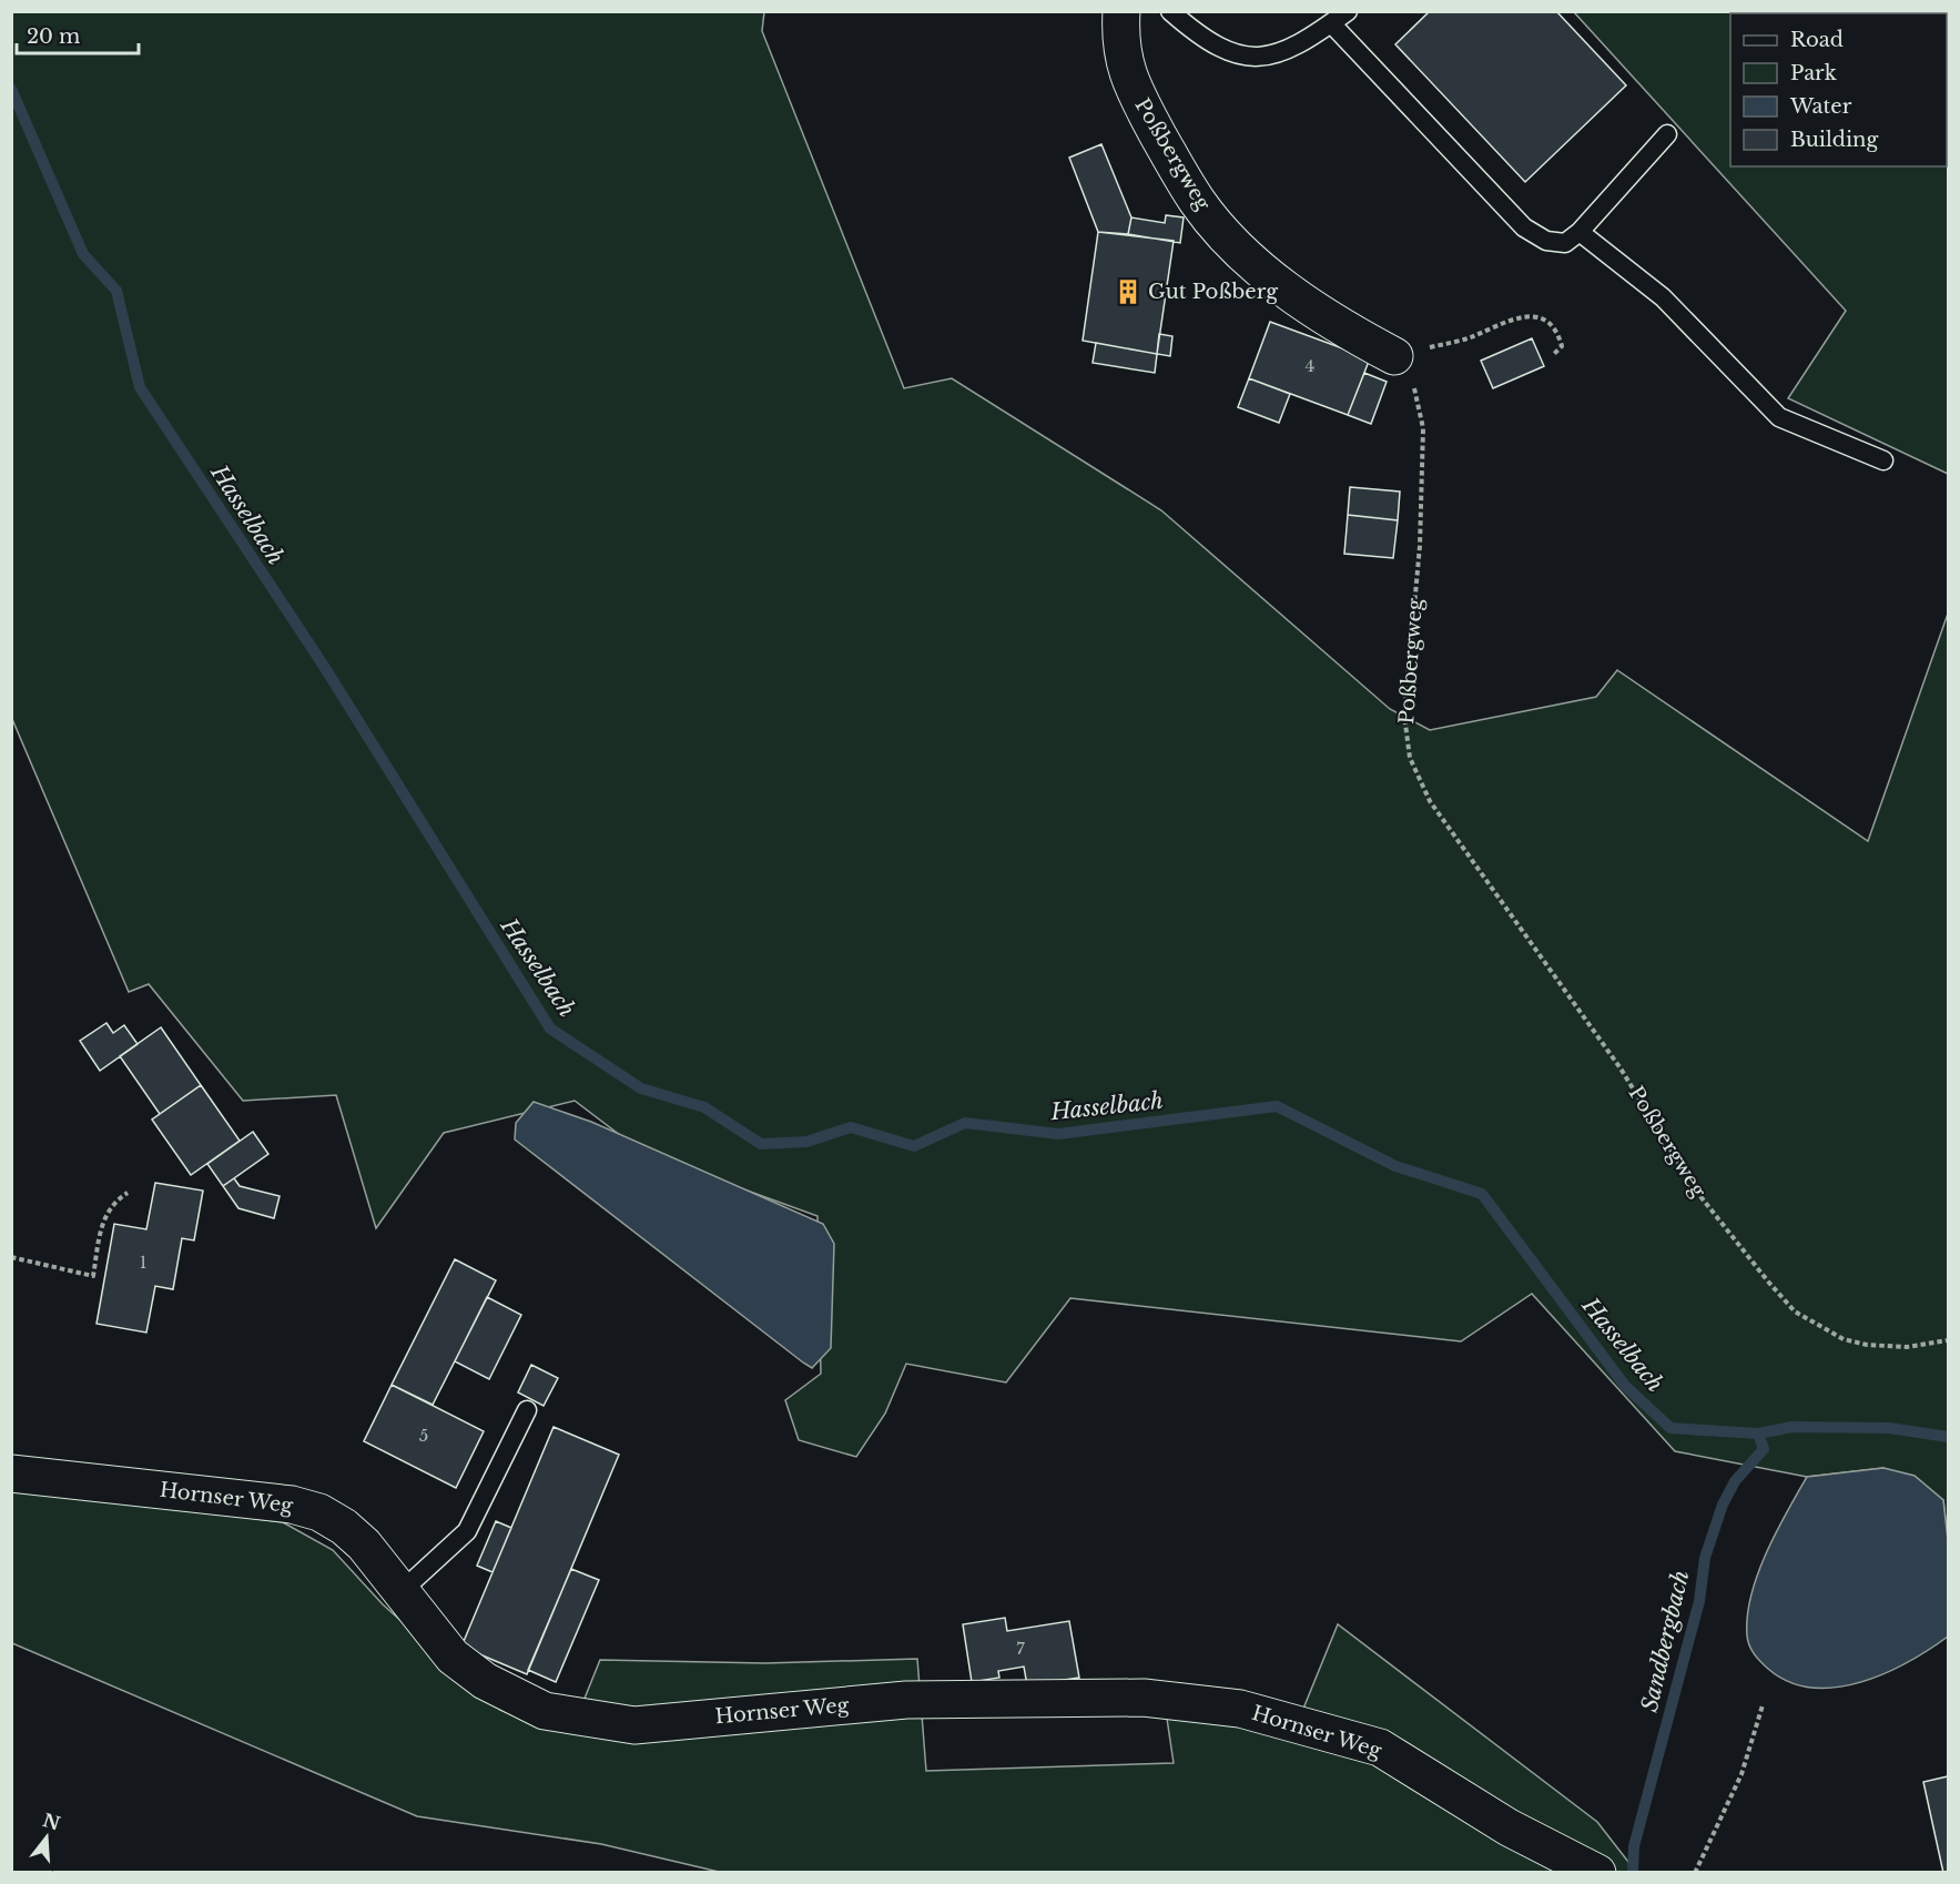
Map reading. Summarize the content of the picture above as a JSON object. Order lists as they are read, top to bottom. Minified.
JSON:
{"streets":{"street":["Poßbergweg","Hornser Weg"]},"water":["Hasselbach","Sandbergbach"],"places":{"building":["Gut Poßberg"]},"house_numbers":["4","1","5","7"],"legend":["Road","Park","Water","Building"],"scale_bar":"20 m","north":"top"}
